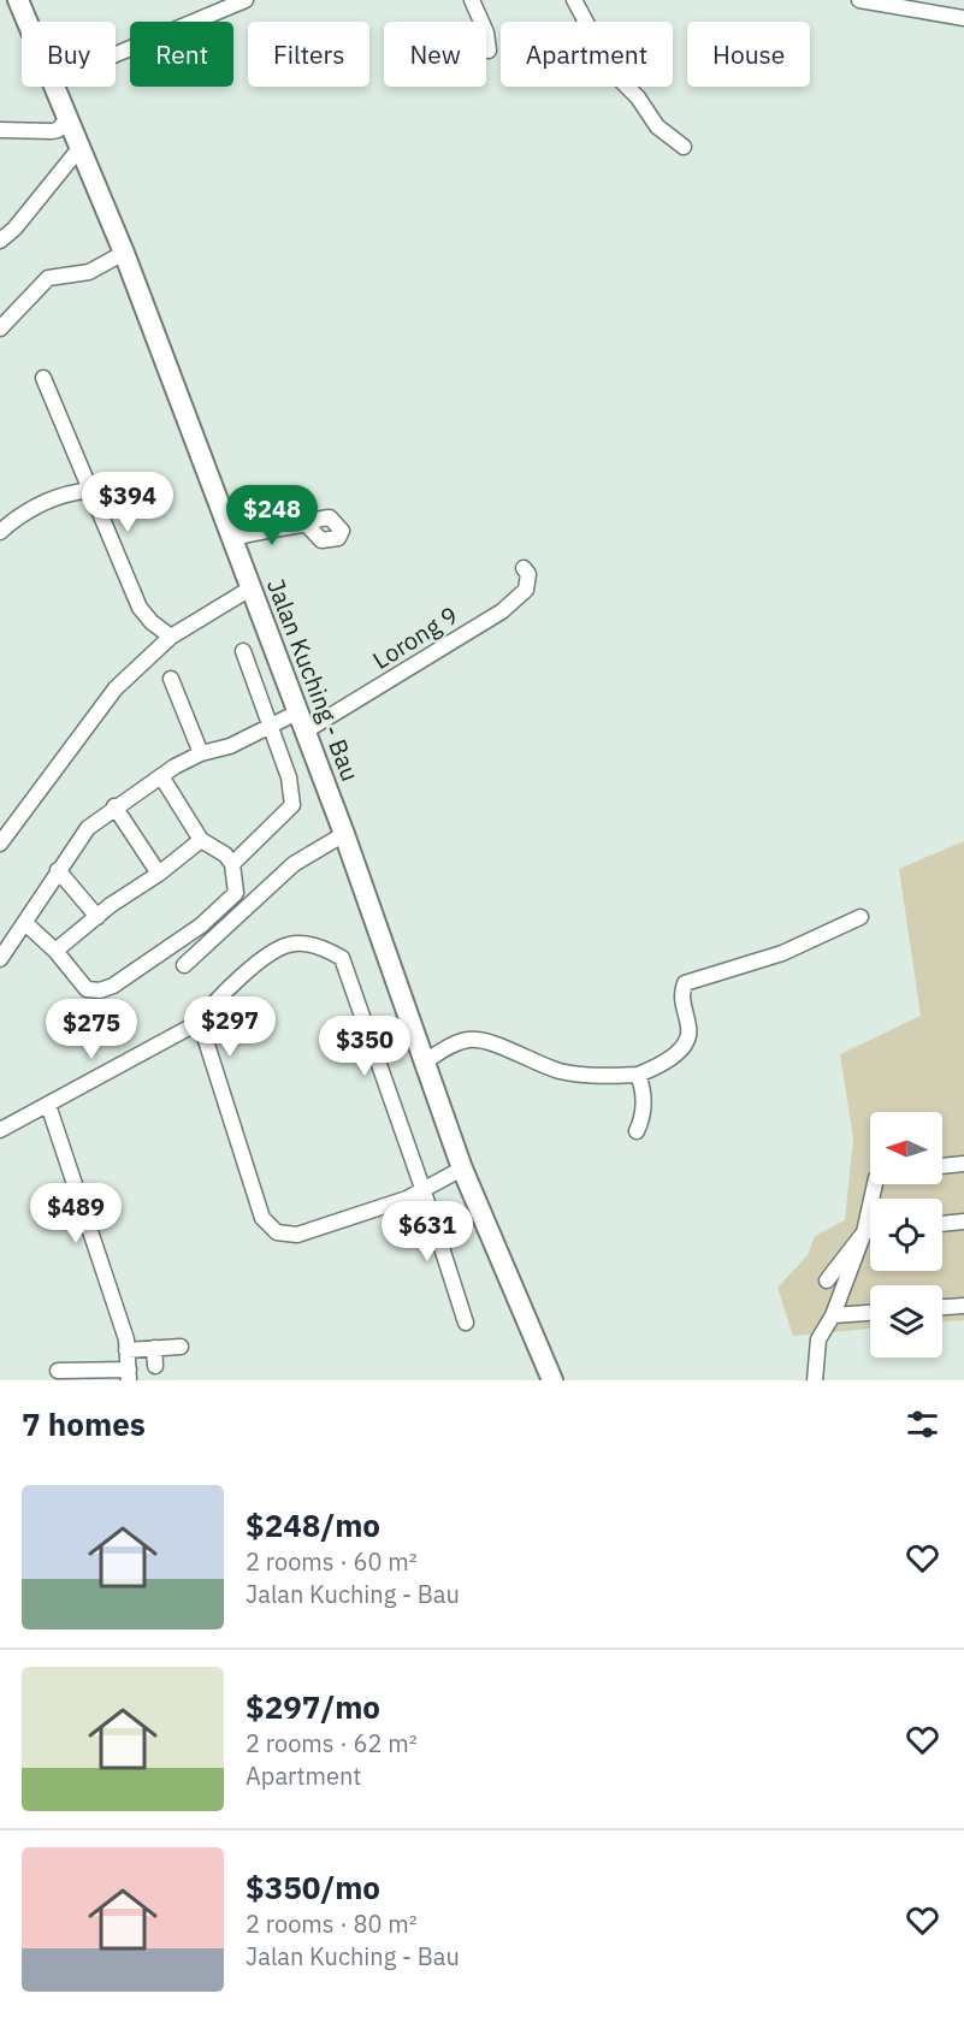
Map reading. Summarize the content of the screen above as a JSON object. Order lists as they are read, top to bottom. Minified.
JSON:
{"streets":{"main road":["Jalan Kuching - Bau"],"street":["Lorong 9"]},"crossings":[["Lorong 9","Jalan Kuching - Bau"]],"north":"left","page":{"chip":["Buy","Rent","Filters","New","Apartment","House"],"price":["$394","$248","$297","$275","$350","$489","$631"],"heading":"7 homes","list":[{"name":"$248/mo","note":"2 rooms · 60 m² · Jalan Kuching - Bau"},{"name":"$297/mo","note":"2 rooms · 62 m² · Apartment"},{"name":"$350/mo","note":"2 rooms · 80 m² · Jalan Kuching - Bau"}]}}
